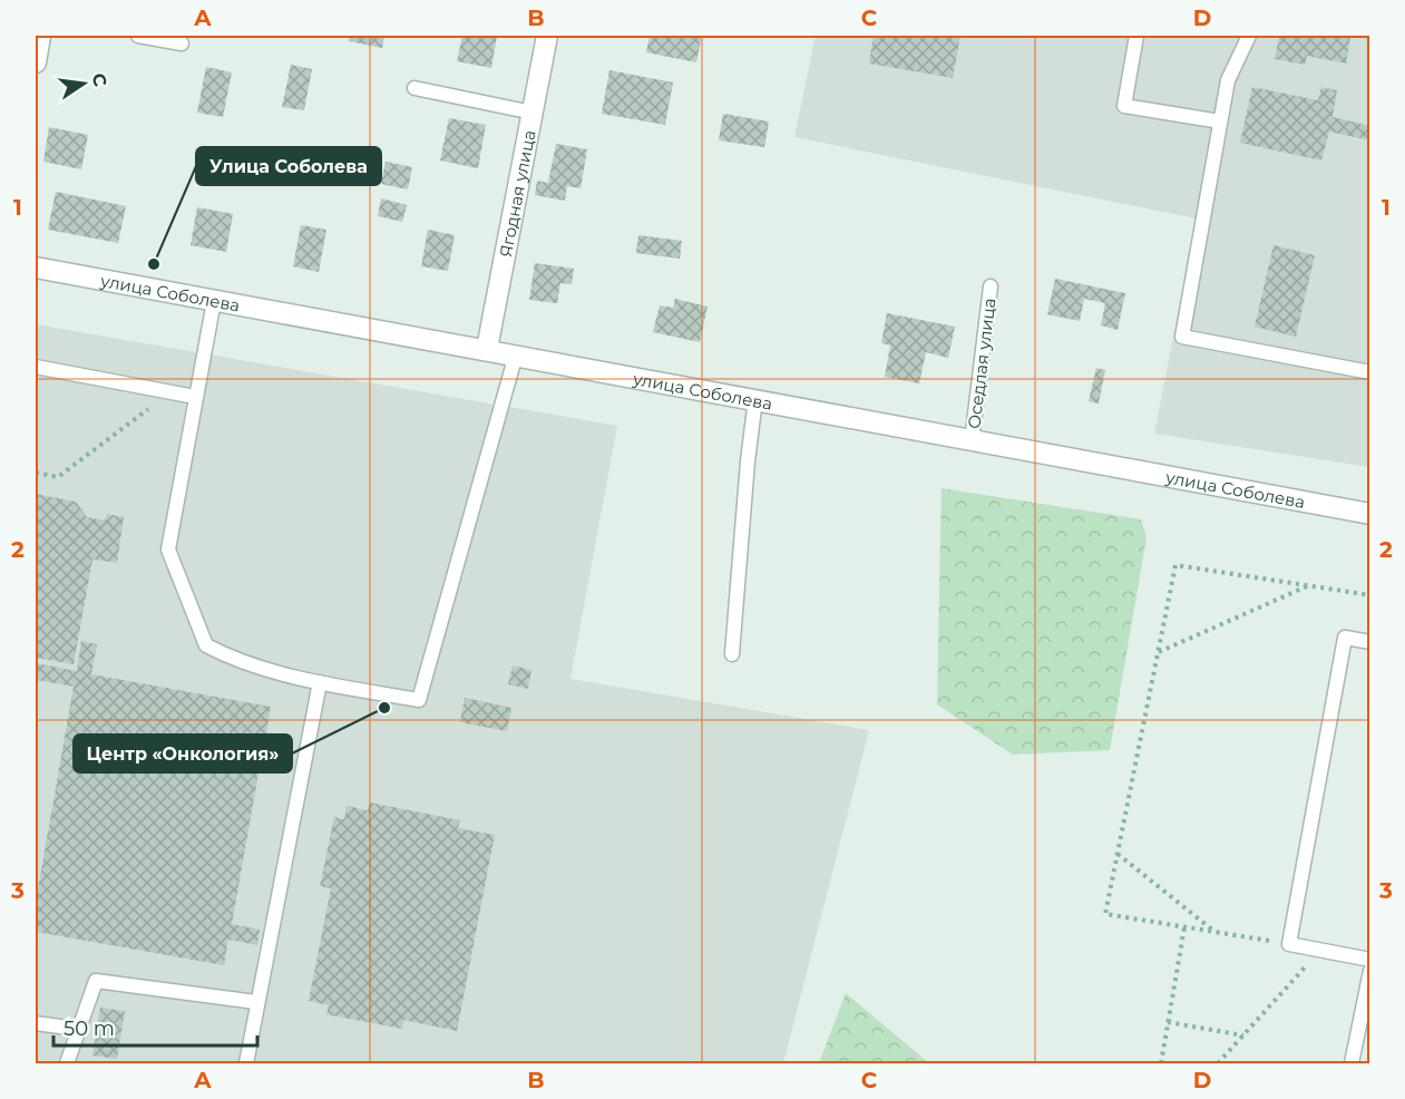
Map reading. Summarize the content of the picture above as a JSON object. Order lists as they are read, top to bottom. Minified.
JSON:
{"streets":{"street":["Ягодная улица","улица Соболева"],"lane":["Оседлая улица"]},"crossings":[["Ягодная улица","улица Соболева"],["улица Соболева","Оседлая улица"]],"places":["Улица Соболева","Центр «Онкология»"],"scale_bar":"50 m","north":"right","grid":{"columns":["A","B","C","D"],"rows":["1","2","3"]}}
